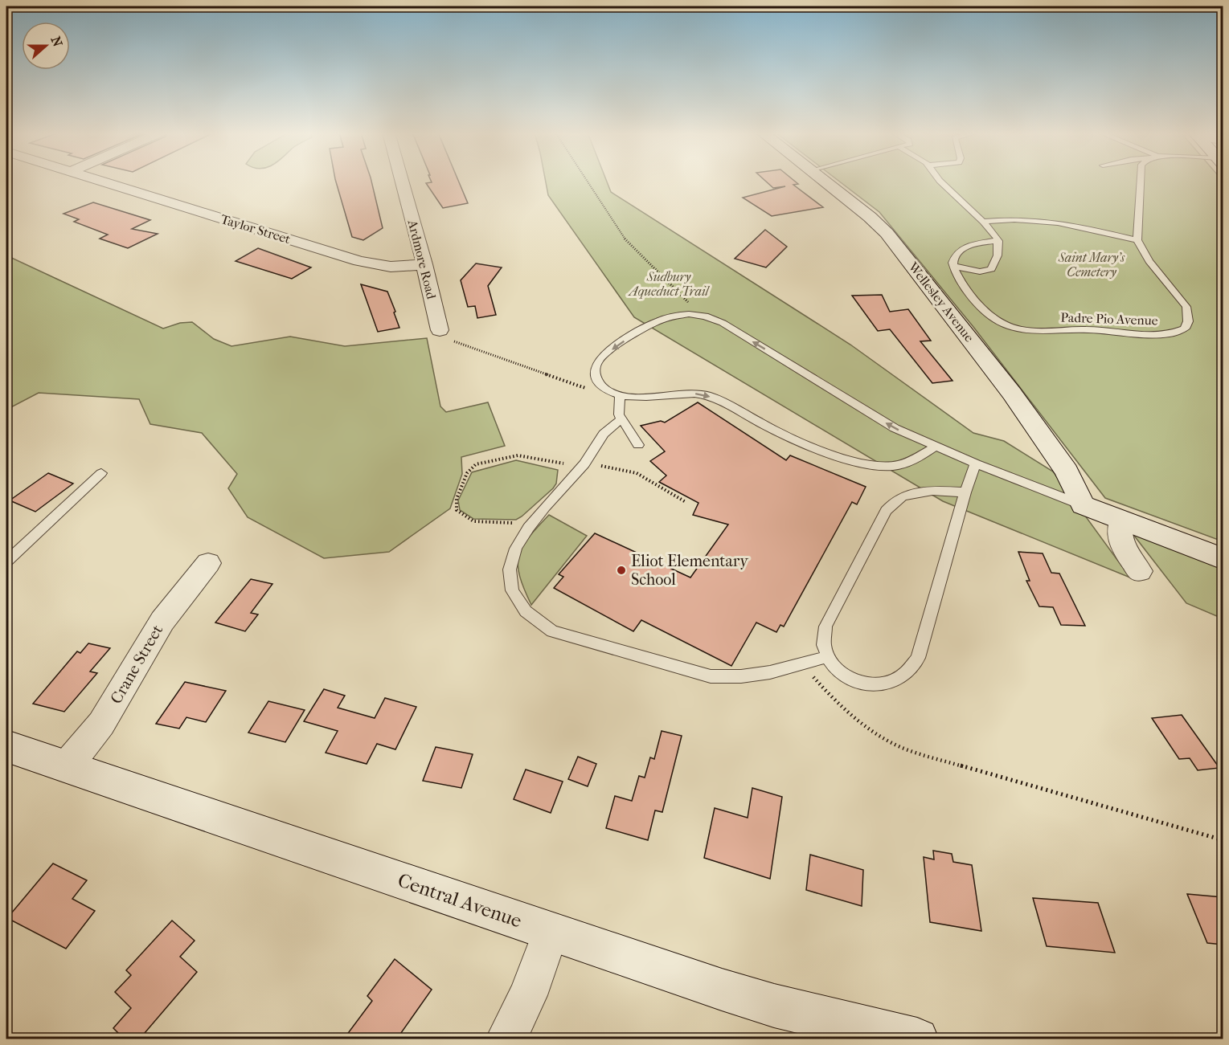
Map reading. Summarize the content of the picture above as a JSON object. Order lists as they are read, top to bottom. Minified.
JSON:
{"streets":{"street":["Taylor Street","Ardmore Road","Wellesley Avenue","Crane Street","Central Avenue"],"lane":["Padre Pio Avenue"]},"crossings":[["Taylor Street","Ardmore Road"],["Crane Street","Central Avenue"]],"parks":["Saint Mary's Cemetery","Sudbury Aqueduct Trail"],"places":["Eliot Elementary School"],"north":"right"}
